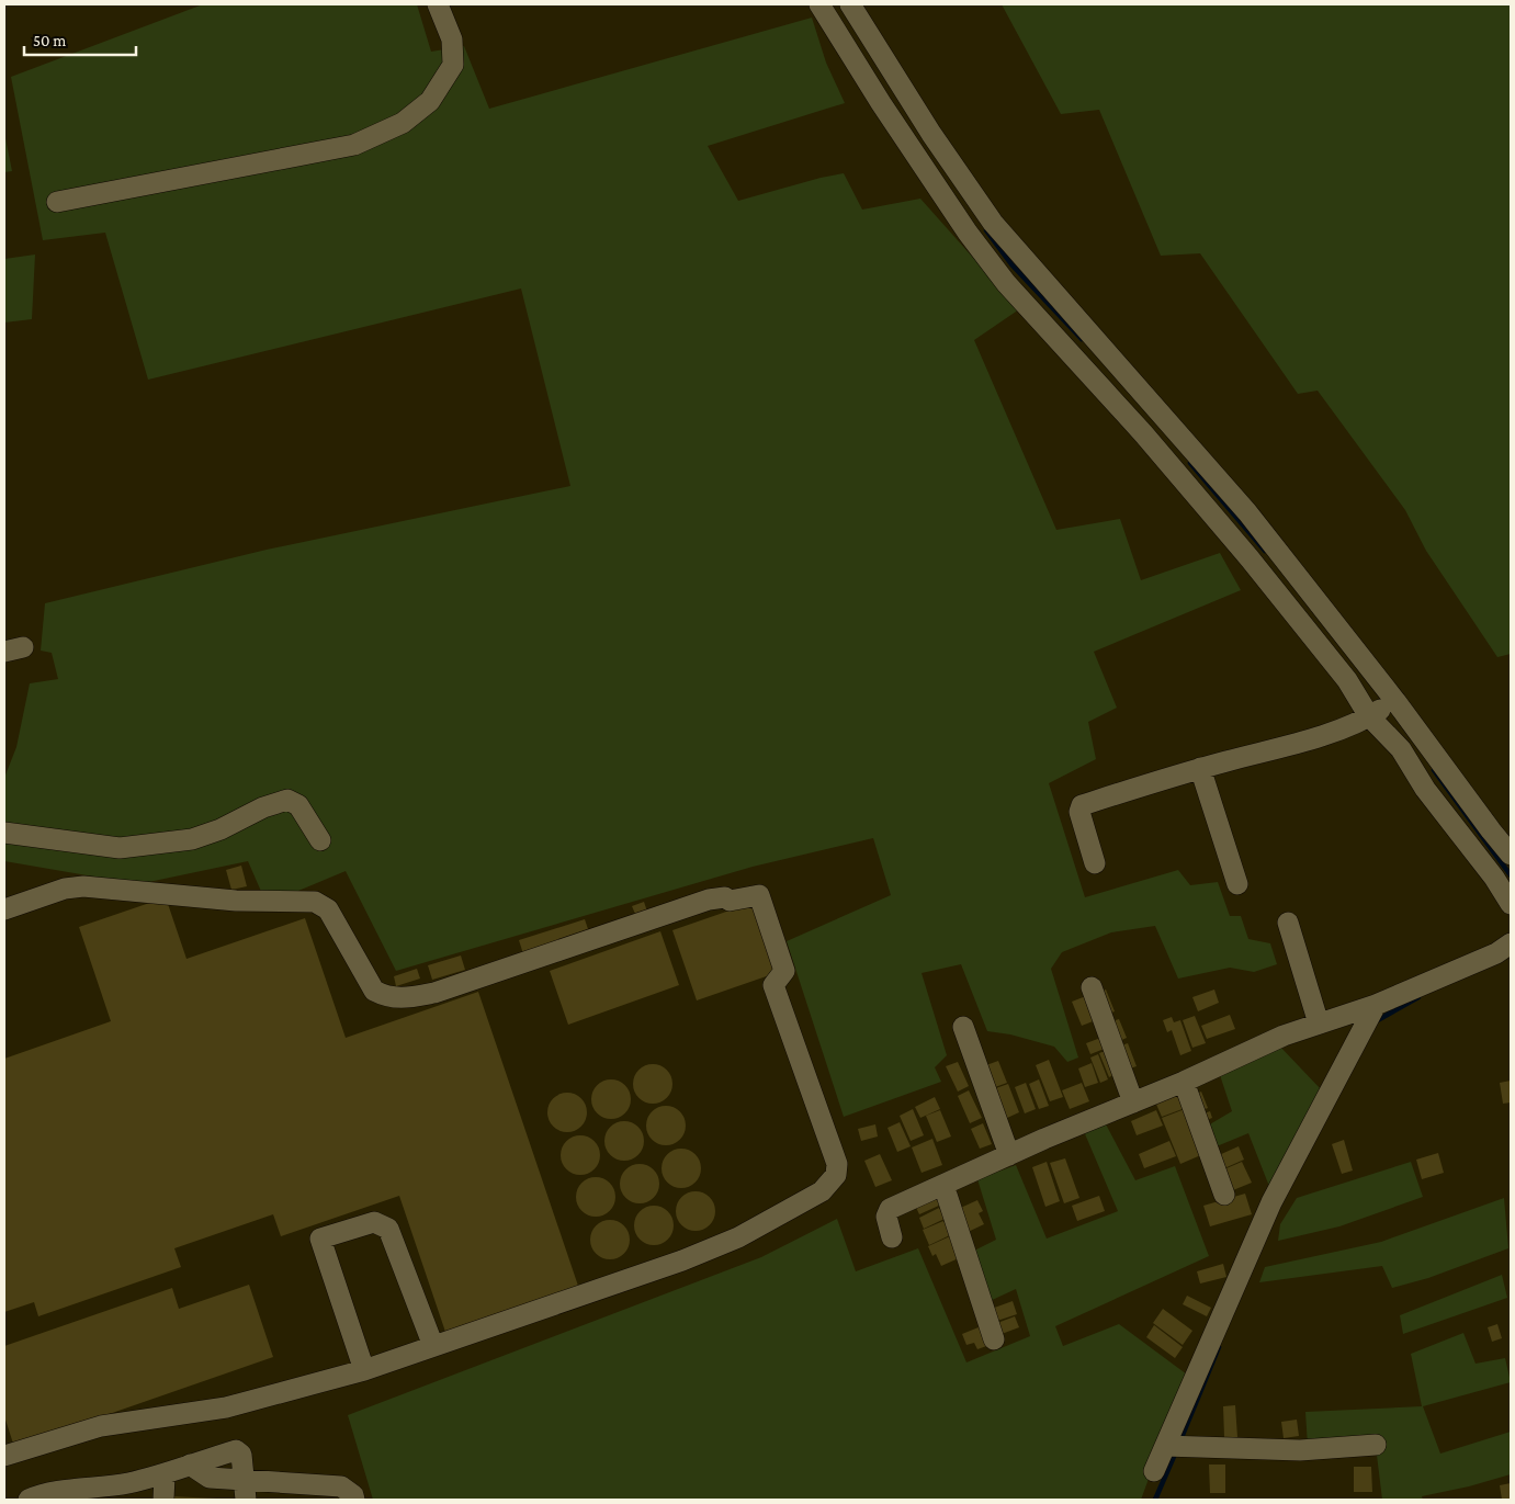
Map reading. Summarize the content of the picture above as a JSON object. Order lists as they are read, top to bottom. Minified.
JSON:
{"scale_bar":"50 m"}
